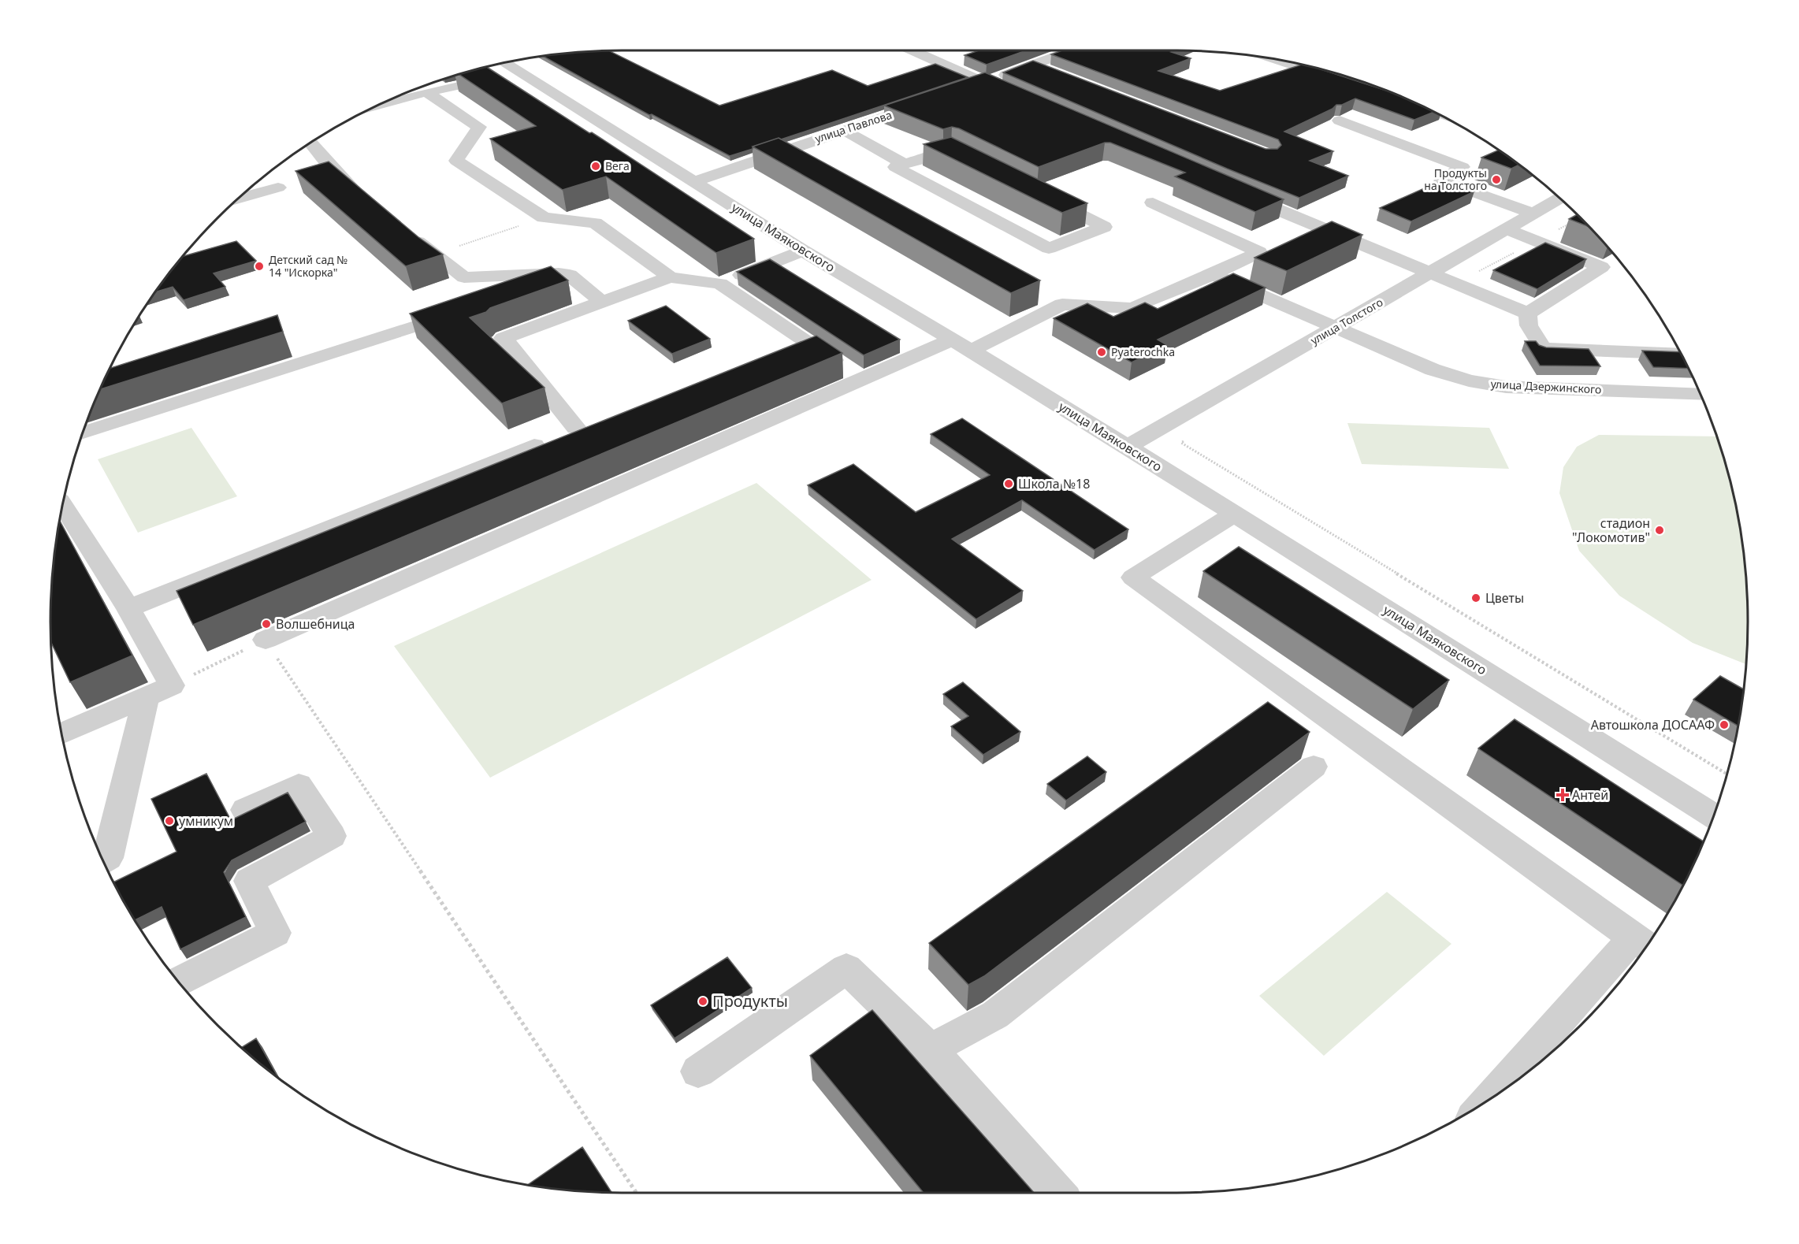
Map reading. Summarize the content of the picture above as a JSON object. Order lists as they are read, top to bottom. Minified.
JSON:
{"streets":{"street":["улица Павлова","улица Маяковского","улица Толстого","улица Дзержинского"]},"crossings":[["улица Павлова","улица Маяковского"],["улица Маяковского","улица Толстого"],["улица Толстого","улица Дзержинского"]],"places":{"other":["Вега","Продукты на Толстого","Детский сад № 14 \"Искорка\"","Pyaterochka","Школа №18","стадион \"Локомотив\"","Цветы","Волшебница","Автошкола ДОСААФ","умникум","Продукты"],"health":["Антей"]}}
